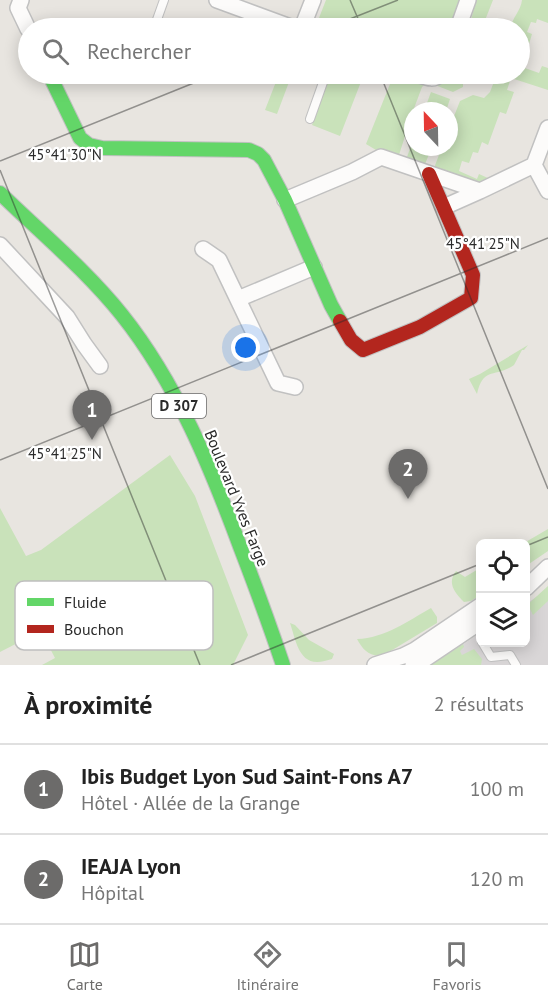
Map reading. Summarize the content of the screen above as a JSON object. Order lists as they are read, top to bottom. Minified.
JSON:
{"streets":{"street":["D 307","Boulevard Yves Farge"]},"legend":["Fluide","Bouchon"],"north":"top","page":{"search":"Rechercher","pins":["1","2"],"heading":["À proximité","2 résultats"],"list":[{"mark":"1","name":"Ibis Budget Lyon Sud Saint-Fons A7","note":"Hôtel · Allée de la Grange","value":"100 m"},{"mark":"2","name":"IEAJA Lyon","note":"Hôpital","value":"120 m"}],"nav":["Carte","Itinéraire","Favoris"]},"coordinates":["45°41'30\"N","45°41'25\"N"]}
